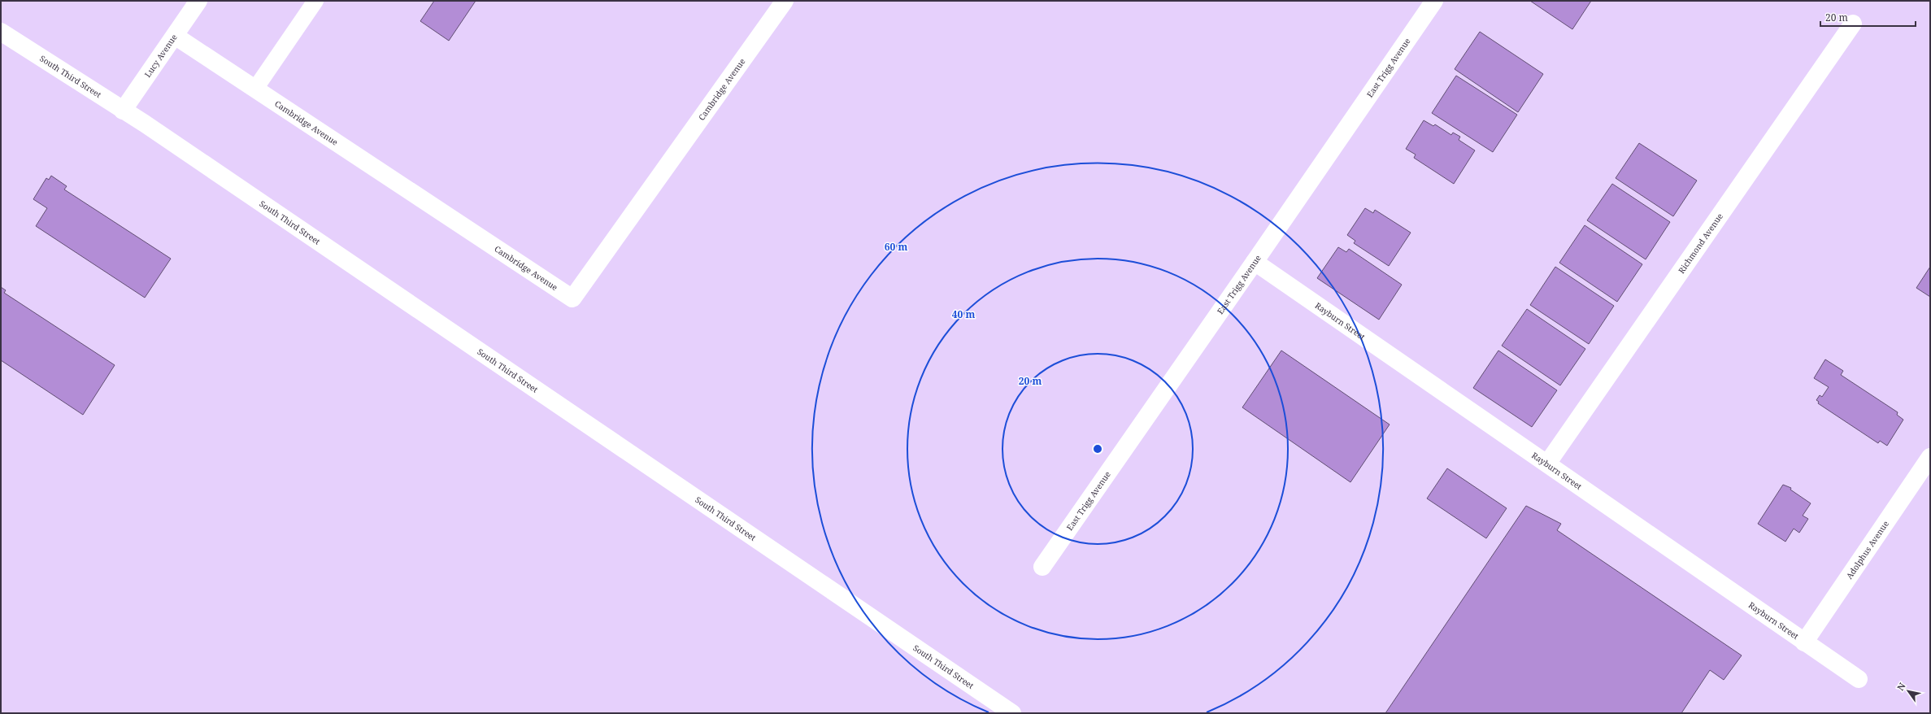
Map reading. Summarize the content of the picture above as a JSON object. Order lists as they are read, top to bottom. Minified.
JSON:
{"streets":{"street":["Lucy Avenue","East Trigg Avenue","South Third Street","Cambridge Avenue","Richmond Avenue","Rayburn Street","Adolphus Avenue"]},"crossings":[["Lucy Avenue","South Third Street"],["Lucy Avenue","Cambridge Avenue"],["East Trigg Avenue","Rayburn Street"],["Richmond Avenue","Rayburn Street"],["Rayburn Street","Adolphus Avenue"]],"scale_bar":"20 m","north":"top left","rings":["60 m","40 m","20 m"]}
